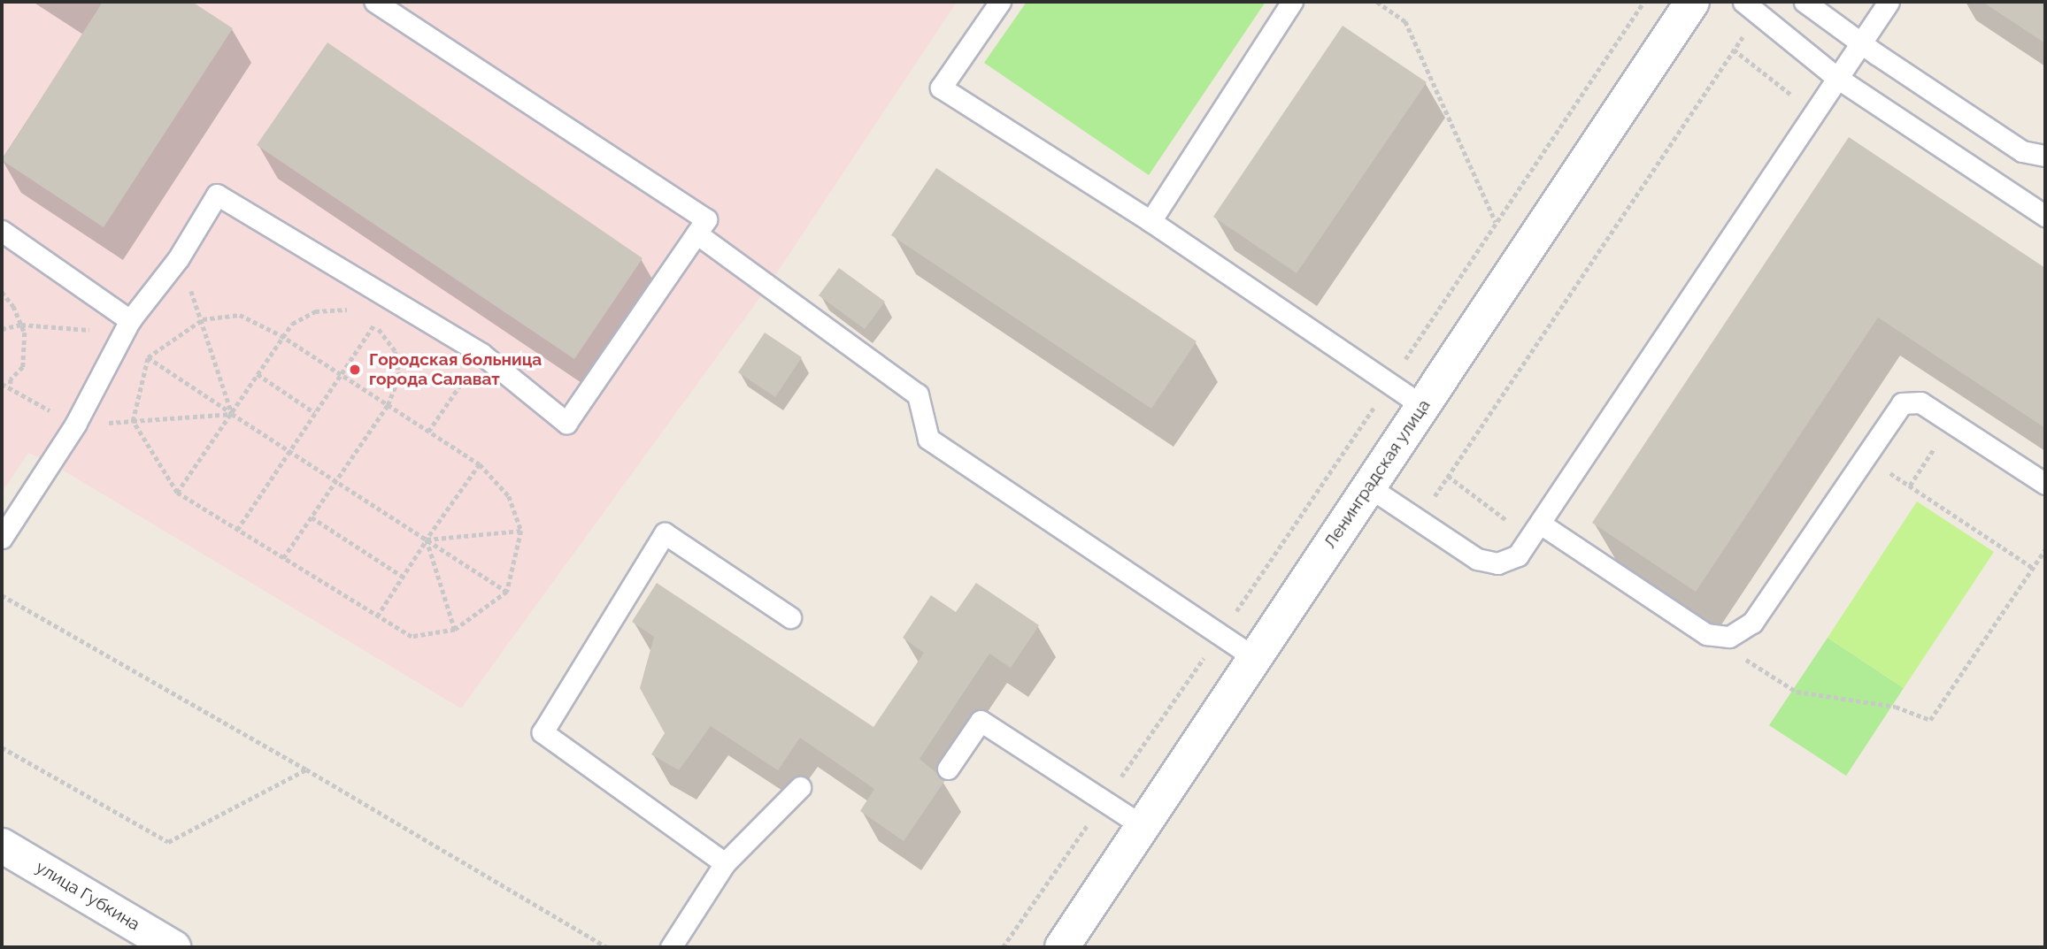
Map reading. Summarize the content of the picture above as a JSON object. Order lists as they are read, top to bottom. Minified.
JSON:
{"streets":{"street":["Ленинградская улица","улица Губкина"]},"places":["Городская больница города Салават"]}
